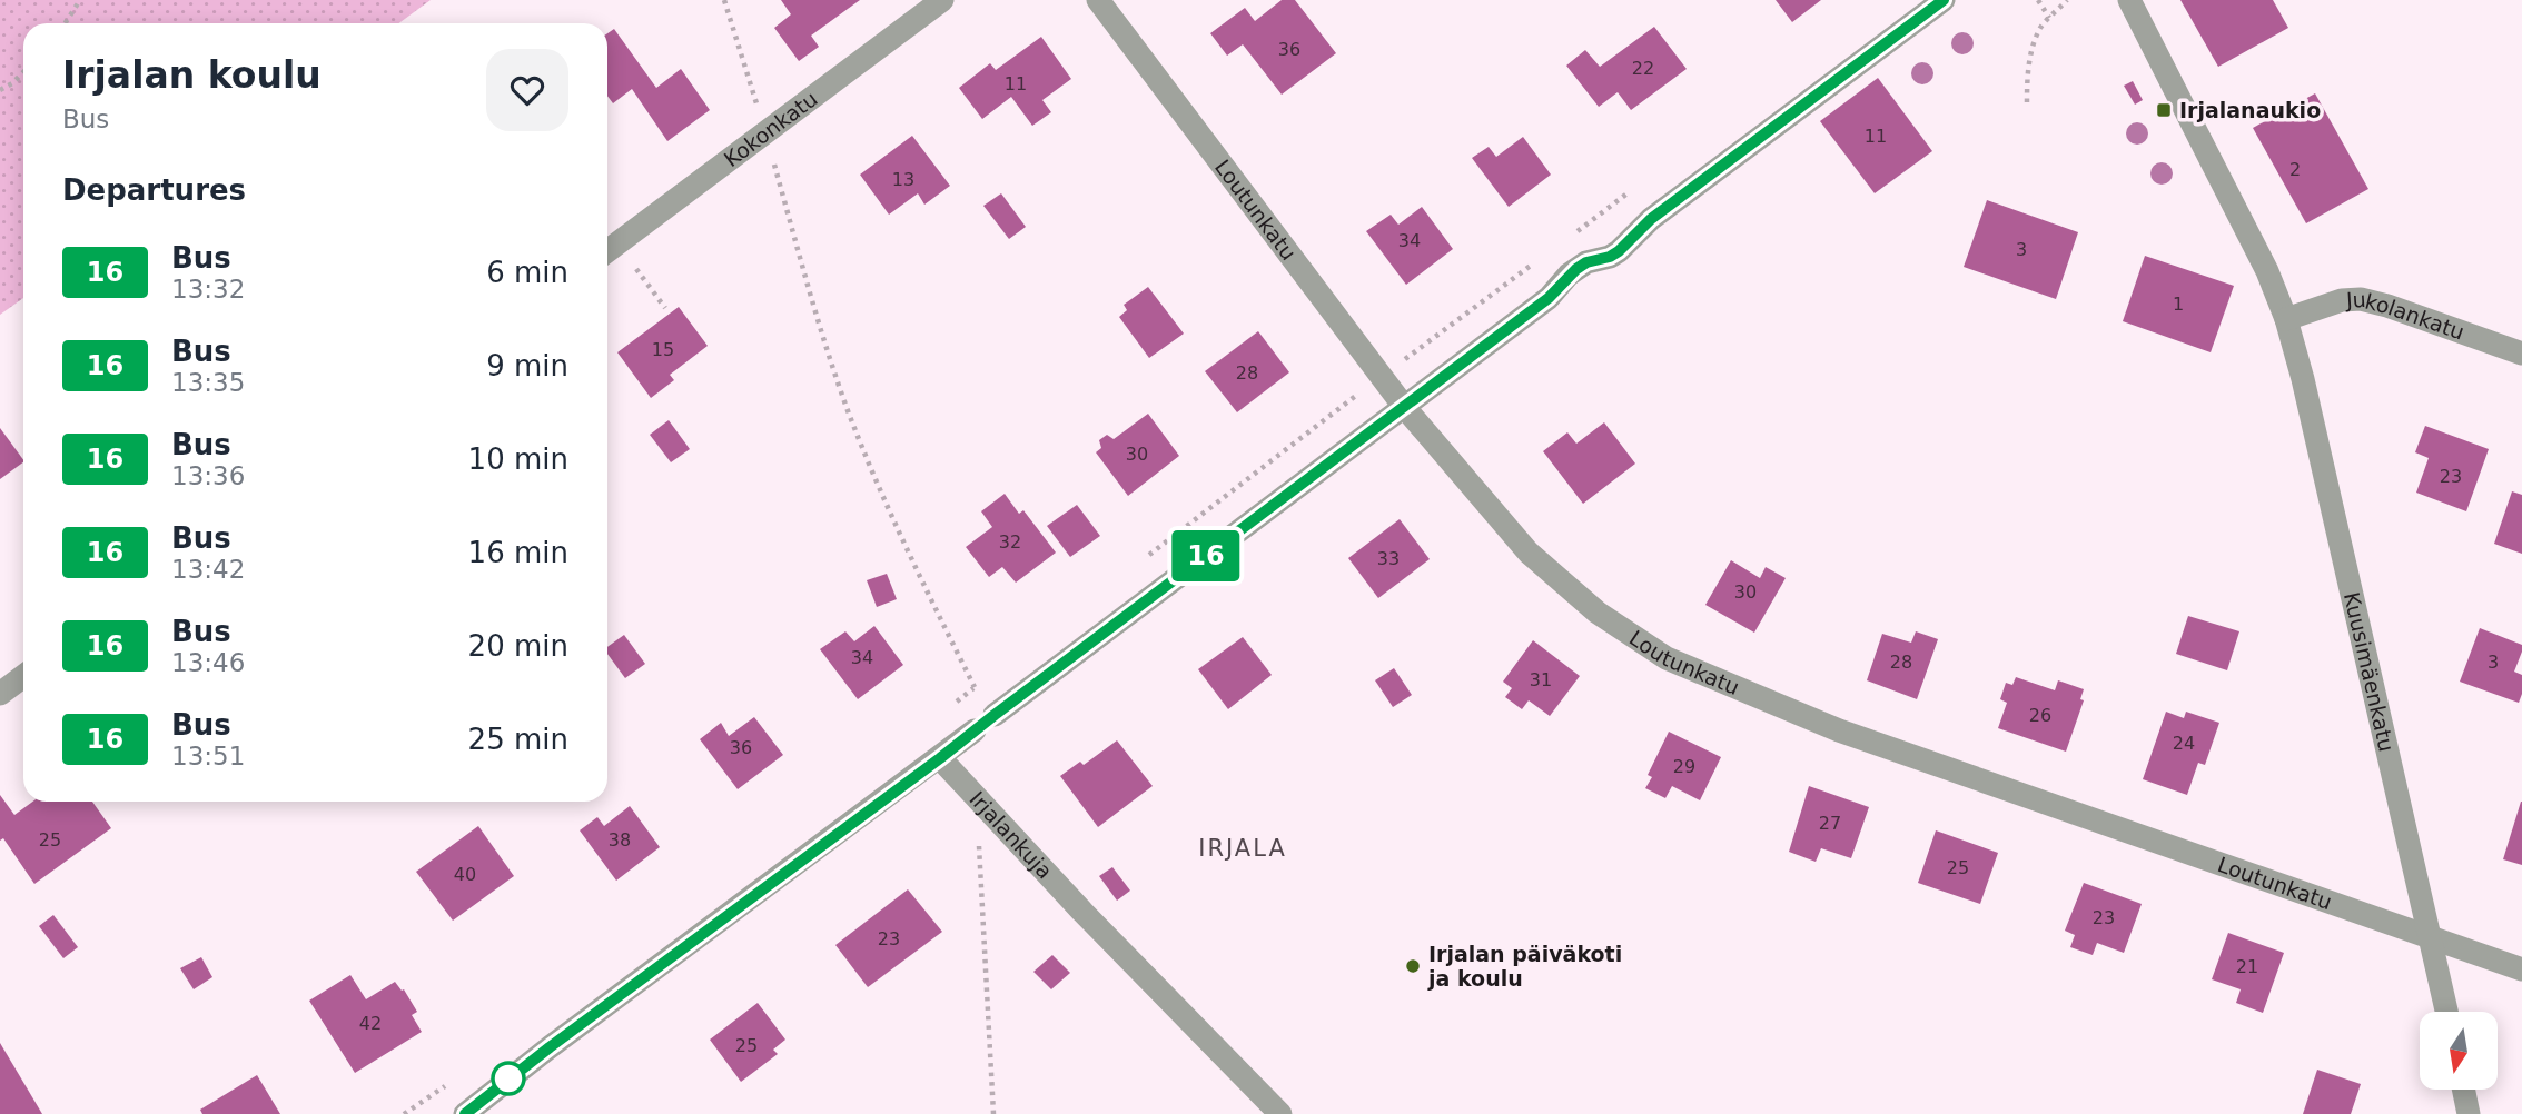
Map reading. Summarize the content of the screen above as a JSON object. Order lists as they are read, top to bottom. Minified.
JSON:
{"streets":{"street":["Kokonkatu","Loutunkatu","Jukolankatu","Kuusimäenkatu","Irjalankuja"]},"crossings":[["Loutunkatu","Kuusimäenkatu"],["Jukolankatu","Kuusimäenkatu"]],"districts":["IRJALA"],"places":{"transit":["Irjalanaukio"],"other":["Irjalan päiväkoti ja koulu"]},"lines":["bus line 16"],"house_numbers":["36","22","11","11","2","13","34","3","1","15","28","30","23","32","33","30","34","28","3","31","26","24","36","29","27","25","38","25","40","23","23","21","42","25"],"north":"bottom","page":{"on_map":"16","heading":[["Irjalan koulu","Bus"],"Departures"],"list":[{"mark":"16","name":"Bus","note":"13:32","value":"6 min"},{"mark":"16","name":"Bus","note":"13:35","value":"9 min"},{"mark":"16","name":"Bus","note":"13:36","value":"10 min"},{"mark":"16","name":"Bus","note":"13:42","value":"16 min"},{"mark":"16","name":"Bus","note":"13:46","value":"20 min"},{"mark":"16","name":"Bus","note":"13:51","value":"25 min"}]}}
